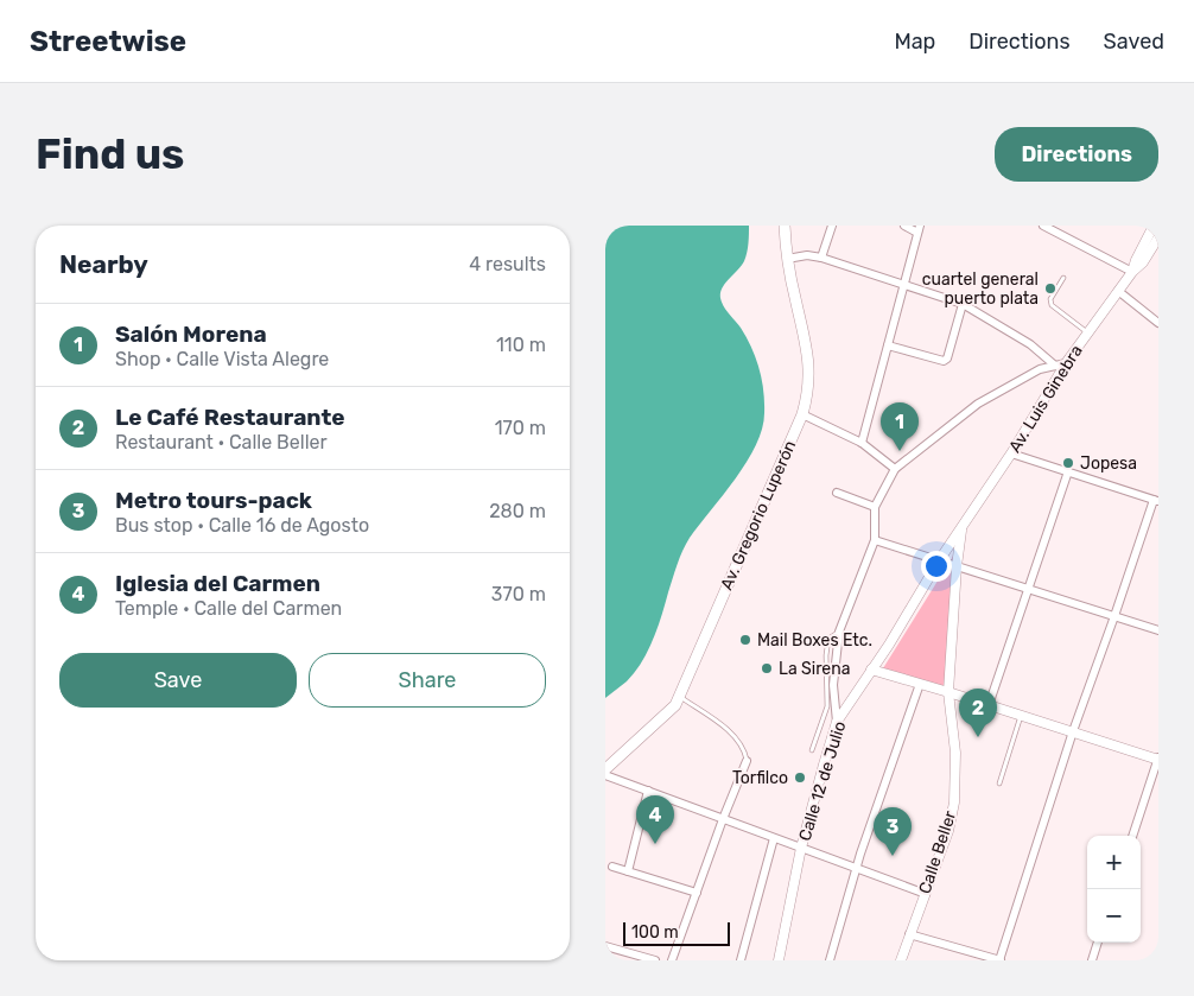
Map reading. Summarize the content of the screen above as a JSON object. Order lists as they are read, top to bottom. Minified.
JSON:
{"streets":{"main road":["Av. Gregorio Luperón"],"street":["Av. Luis Ginebra","Calle 12 de Julio","Calle Beller"]},"crossings":[["Av. Luis Ginebra","Calle 12 de Julio"],["Av. Luis Ginebra","Calle Beller"],["Calle 12 de Julio","Calle Beller"]],"places":["cuartel general puerto plata","Jopesa","Mail Boxes Etc.","La Sirena","Torfilco"],"scale_bar":"100 m","page":{"header":"Streetwise","nav":["Map","Directions","Saved"],"buttons":["Directions",["Save","Share"]],"title":"Find us","heading":["Nearby","4 results"],"list":[{"mark":"1","name":"Salón Morena","note":"Shop · Calle Vista Alegre","value":"110 m"},{"mark":"2","name":"Le Café Restaurante","note":"Restaurant · Calle Beller","value":"170 m"},{"mark":"3","name":"Metro tours-pack","note":"Bus stop · Calle 16 de Agosto","value":"280 m"},{"mark":"4","name":"Iglesia del Carmen","note":"Temple · Calle del Carmen","value":"370 m"}],"pins":["1","2","4","3"],"map_buttons":["+","−"],"scale":"100 m"}}
